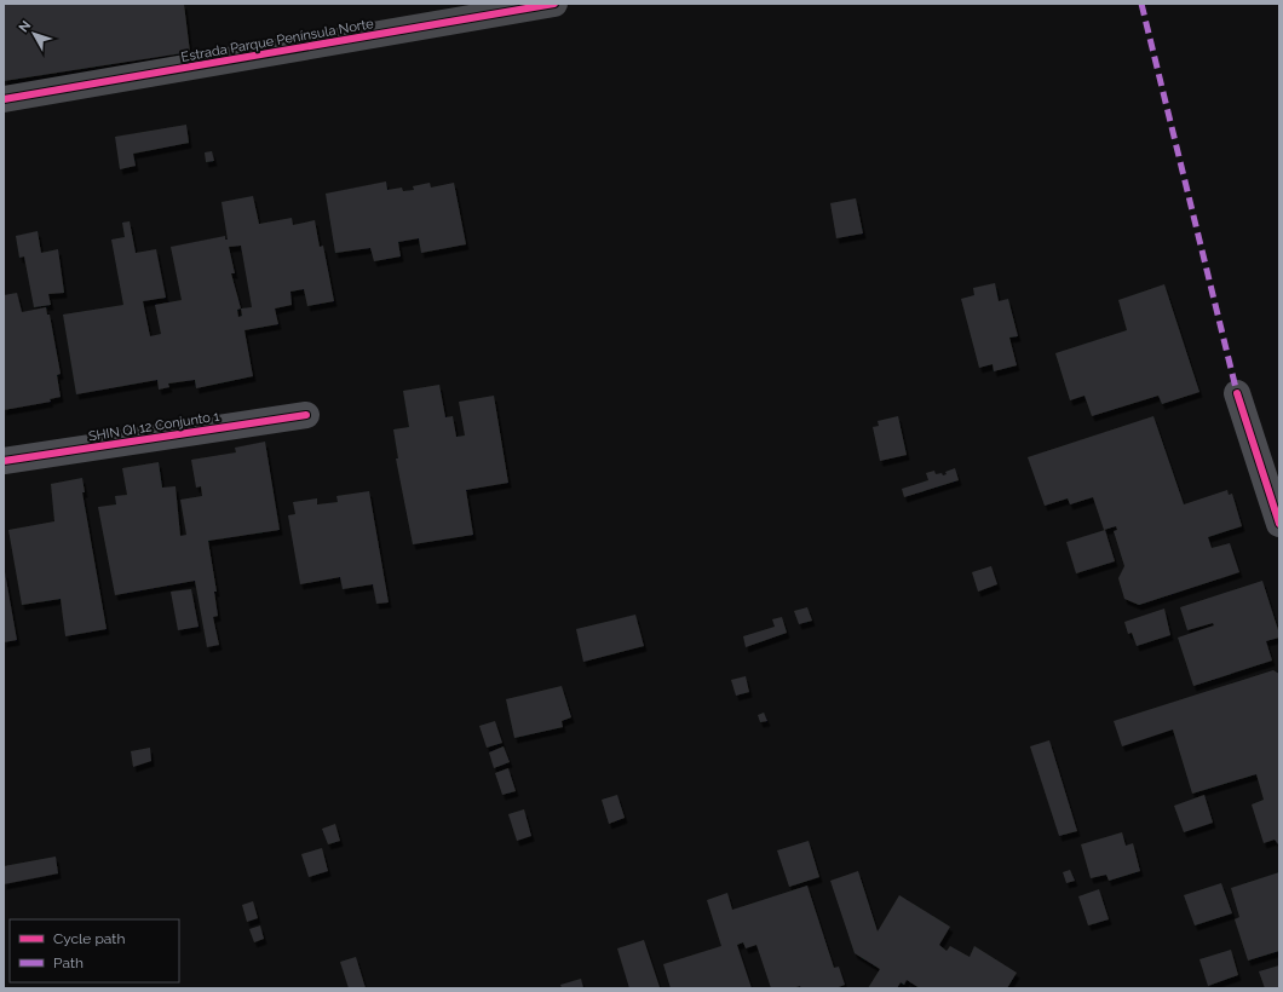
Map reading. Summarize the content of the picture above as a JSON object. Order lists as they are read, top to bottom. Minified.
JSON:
{"streets":{"main road":["Estrada Parque Península Norte"],"street":["SHIN QI 12 Conjunto 1"]},"legend":["Cycle path","Path"],"north":"top left"}
